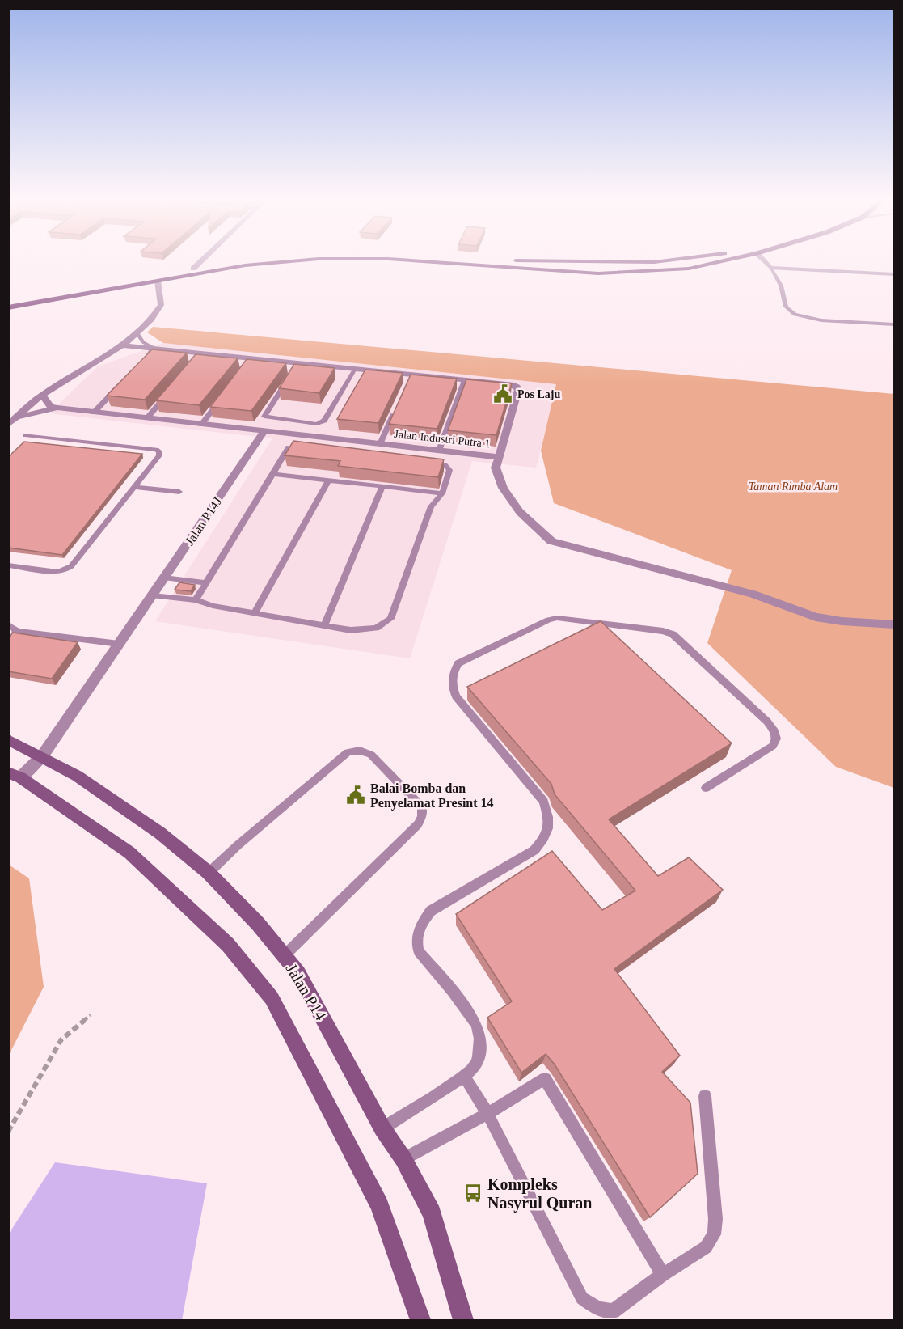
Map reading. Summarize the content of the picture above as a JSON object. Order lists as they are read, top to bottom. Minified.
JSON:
{"streets":{"main road":["Jalan P14"],"street":["Jalan Industri Putra 1","Jalan P14J"]},"crossings":[["Jalan Industri Putra 1","Jalan P14J"],["Jalan P14J","Jalan P14"]],"parks":["Taman Rimba Alam"],"places":{"public building":["Pos Laju","Balai Bomba dan Penyelamat Presint 14"],"bus stop":["Kompleks Nasyrul Quran"]}}
